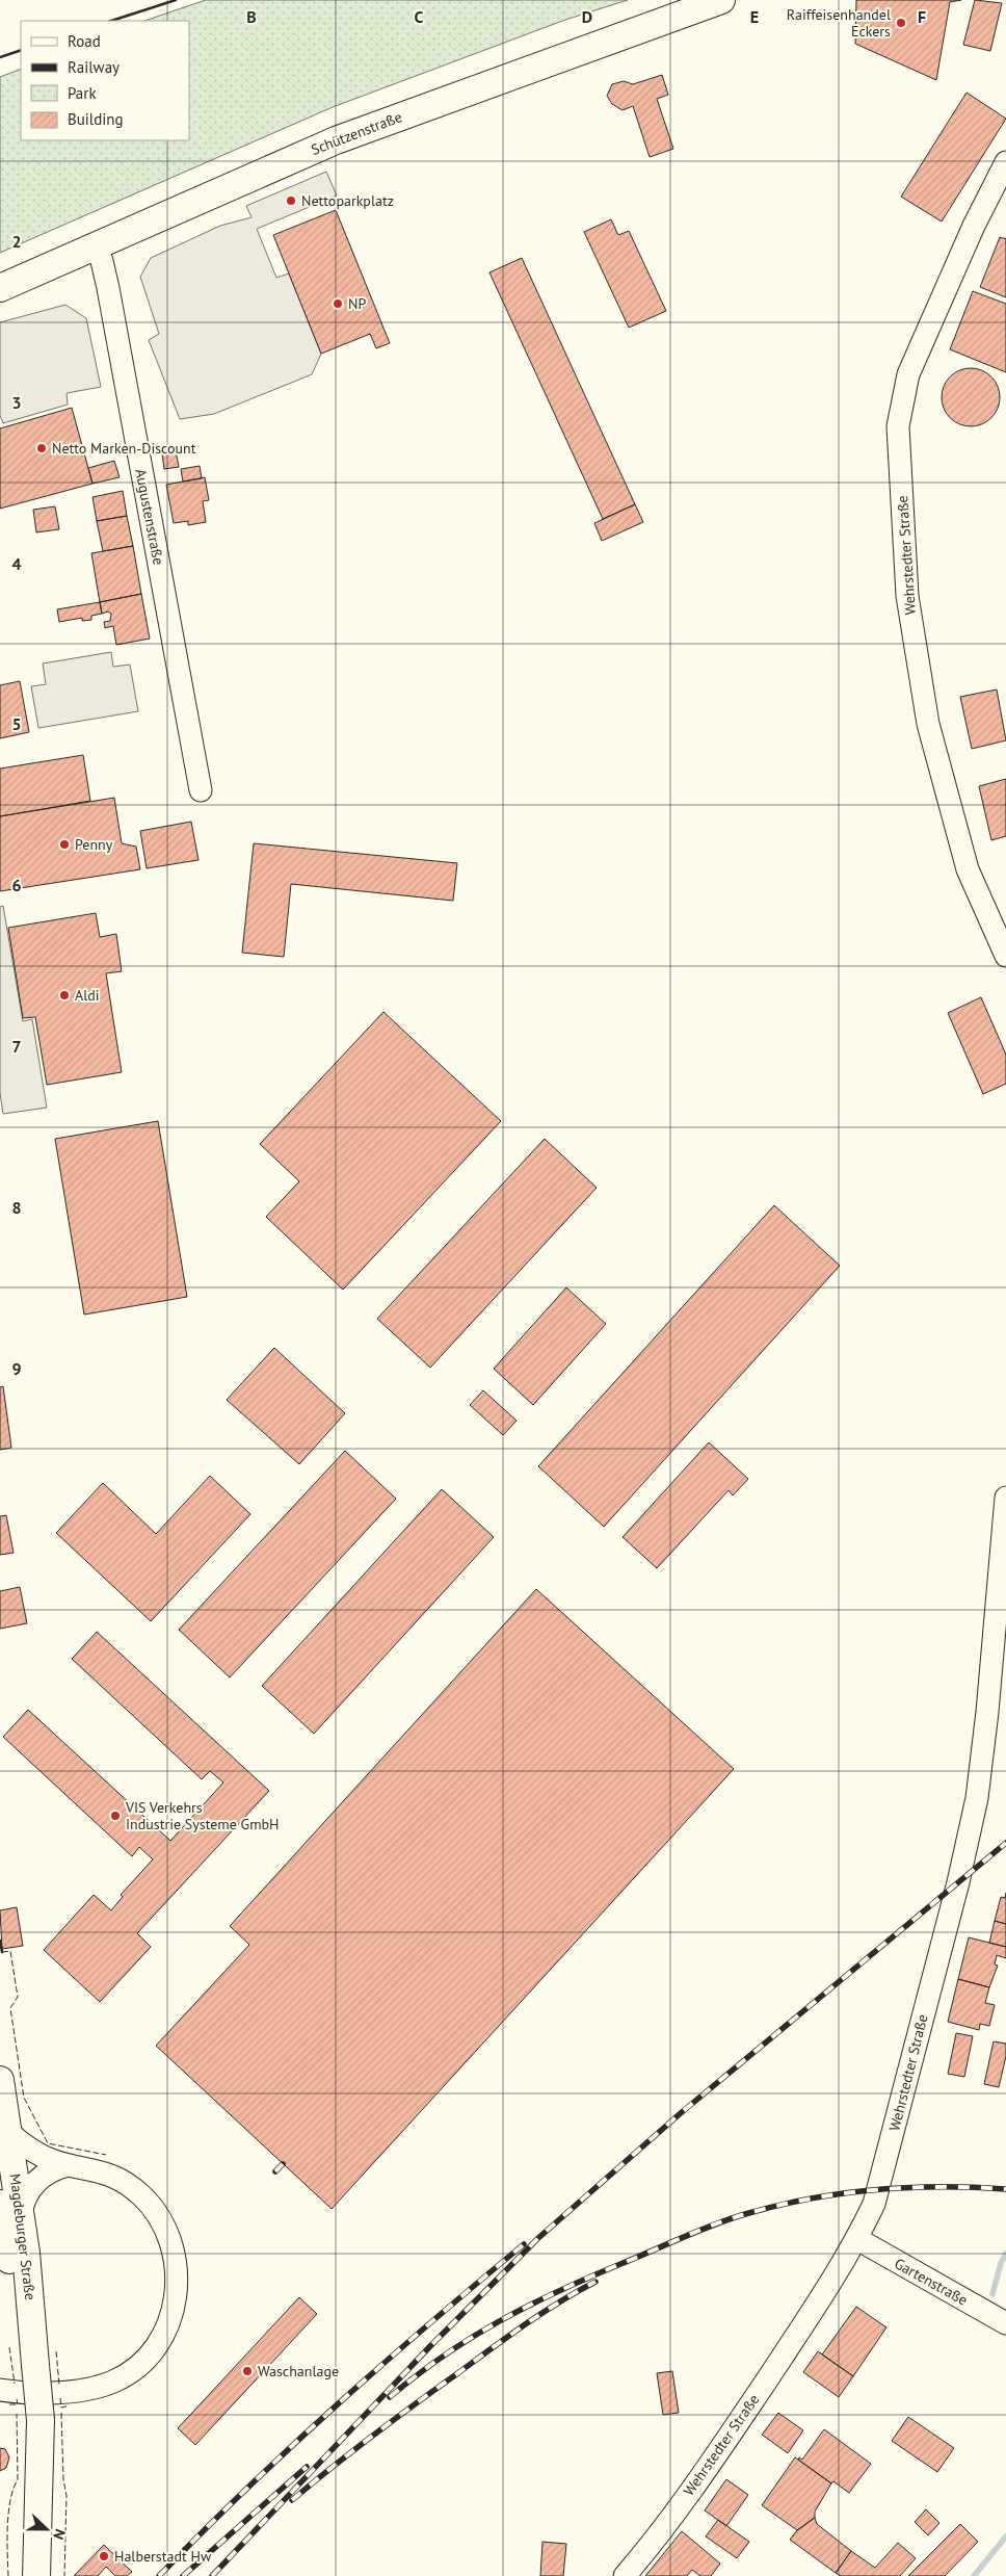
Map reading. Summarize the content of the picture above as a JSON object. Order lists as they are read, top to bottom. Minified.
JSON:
{"streets":{"main road":["Schützenstraße","Magdeburger Straße"],"street":["Augustenstraße","Wehrstedter Straße","Gartenstraße"]},"crossings":[["Schützenstraße","Augustenstraße"],["Wehrstedter Straße","Gartenstraße"]],"places":["Raiffeisenhandel Eckers","Nettoparkplatz","NP","Netto Marken-Discount","Penny","Aldi","VIS Verkehrs Industrie Systeme GmbH","Waschanlage","Halberstadt Hw"],"legend":["Road","Railway","Park","Building"],"north":"right","grid":{"columns":["B","C","D","E","F"],"rows":["2","3","4","5","6","7","8","9"]}}
